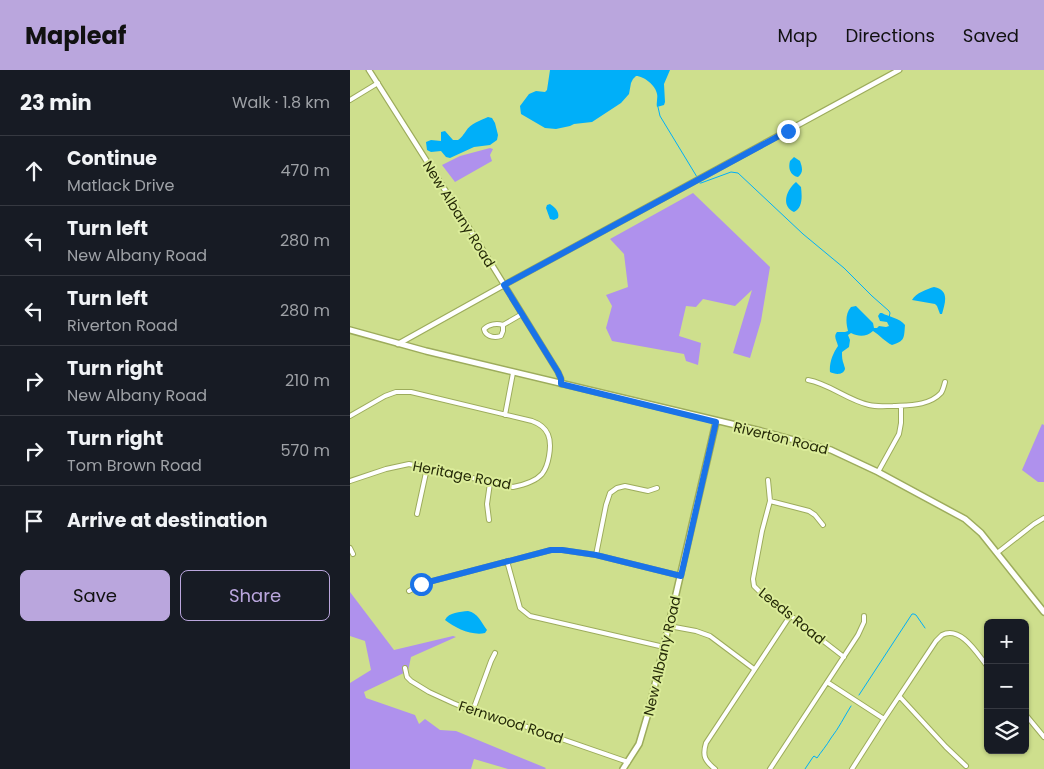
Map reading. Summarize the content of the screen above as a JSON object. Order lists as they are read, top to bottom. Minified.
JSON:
{"streets":{"main road":["New Albany Road","Riverton Road"],"street":["Heritage Road","Leeds Road","Fernwood Road"]},"crossings":[["New Albany Road","Riverton Road"],["New Albany Road","Fernwood Road"]],"page":{"header":"Mapleaf","nav":["Map","Directions","Saved"],"heading":["23 min","Walk · 1.8 km"],"list":[["Continue","Matlack Drive","470 m"],["Turn left","New Albany Road","280 m"],["Turn left","Riverton Road","280 m"],["Turn right","New Albany Road","210 m"],["Turn right","Tom Brown Road","570 m"],"Arrive at destination"],"buttons":["Save","Share"],"map_buttons":["+","−"]}}
